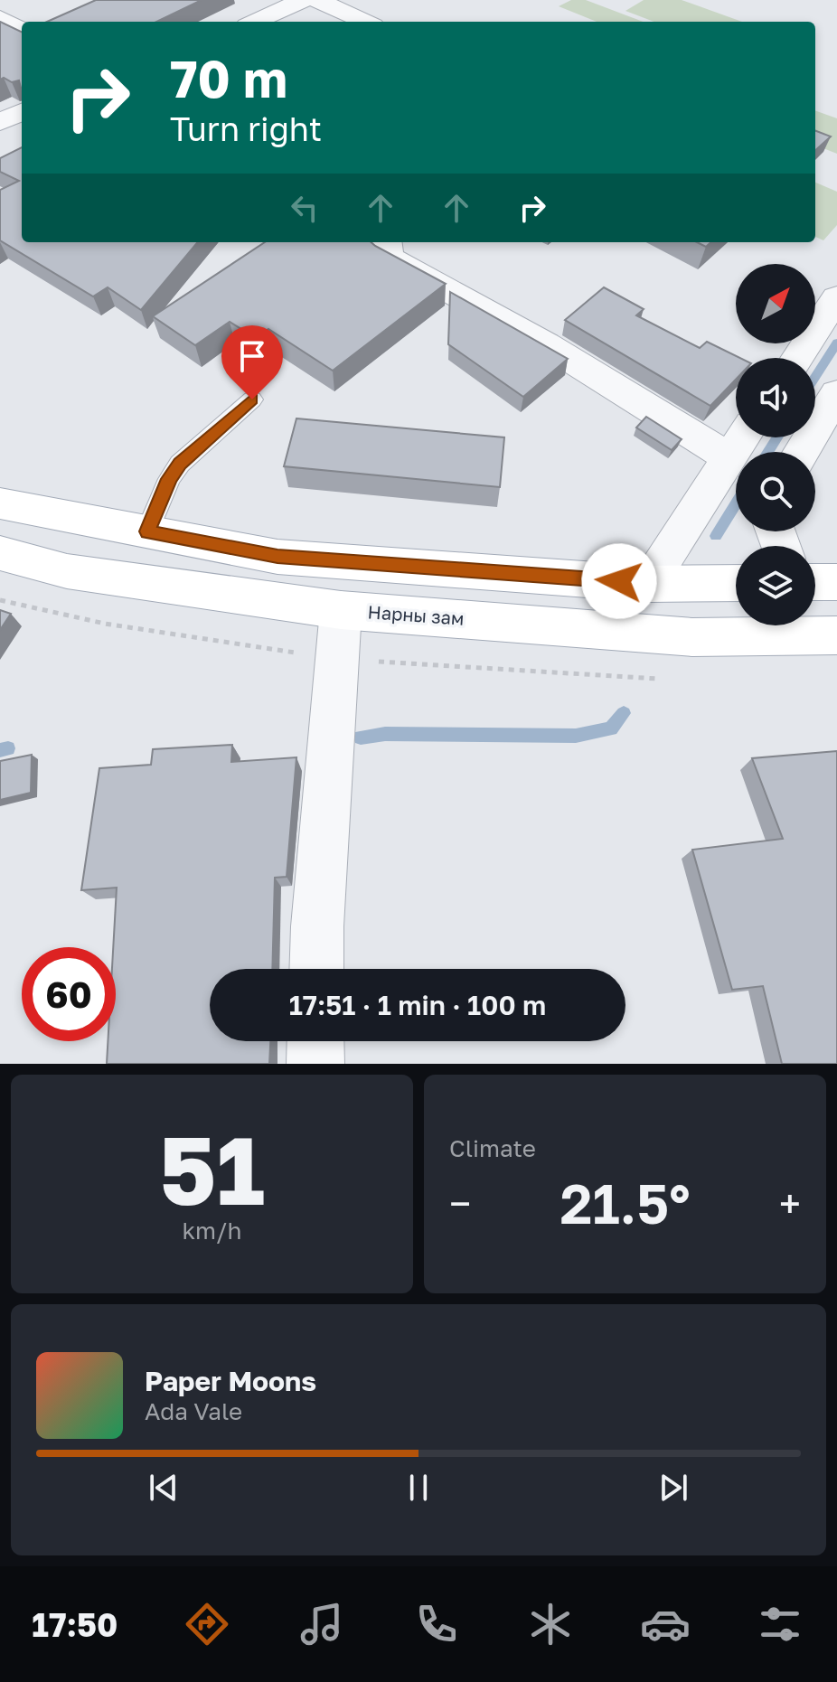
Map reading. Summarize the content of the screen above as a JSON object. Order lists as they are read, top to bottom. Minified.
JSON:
{"streets":{"main road":["Нарны зам"]},"north":"top right","page":{"turn":["70 m","Turn right"],"limit":"60","trip":"17:51 · 1 min · 100 m","tile":[["51","km/h"],"Climate"],"heat":["−","21.5°","+"],"song":["Paper Moons","Ada Vale"],"tabs":"17:50"}}
